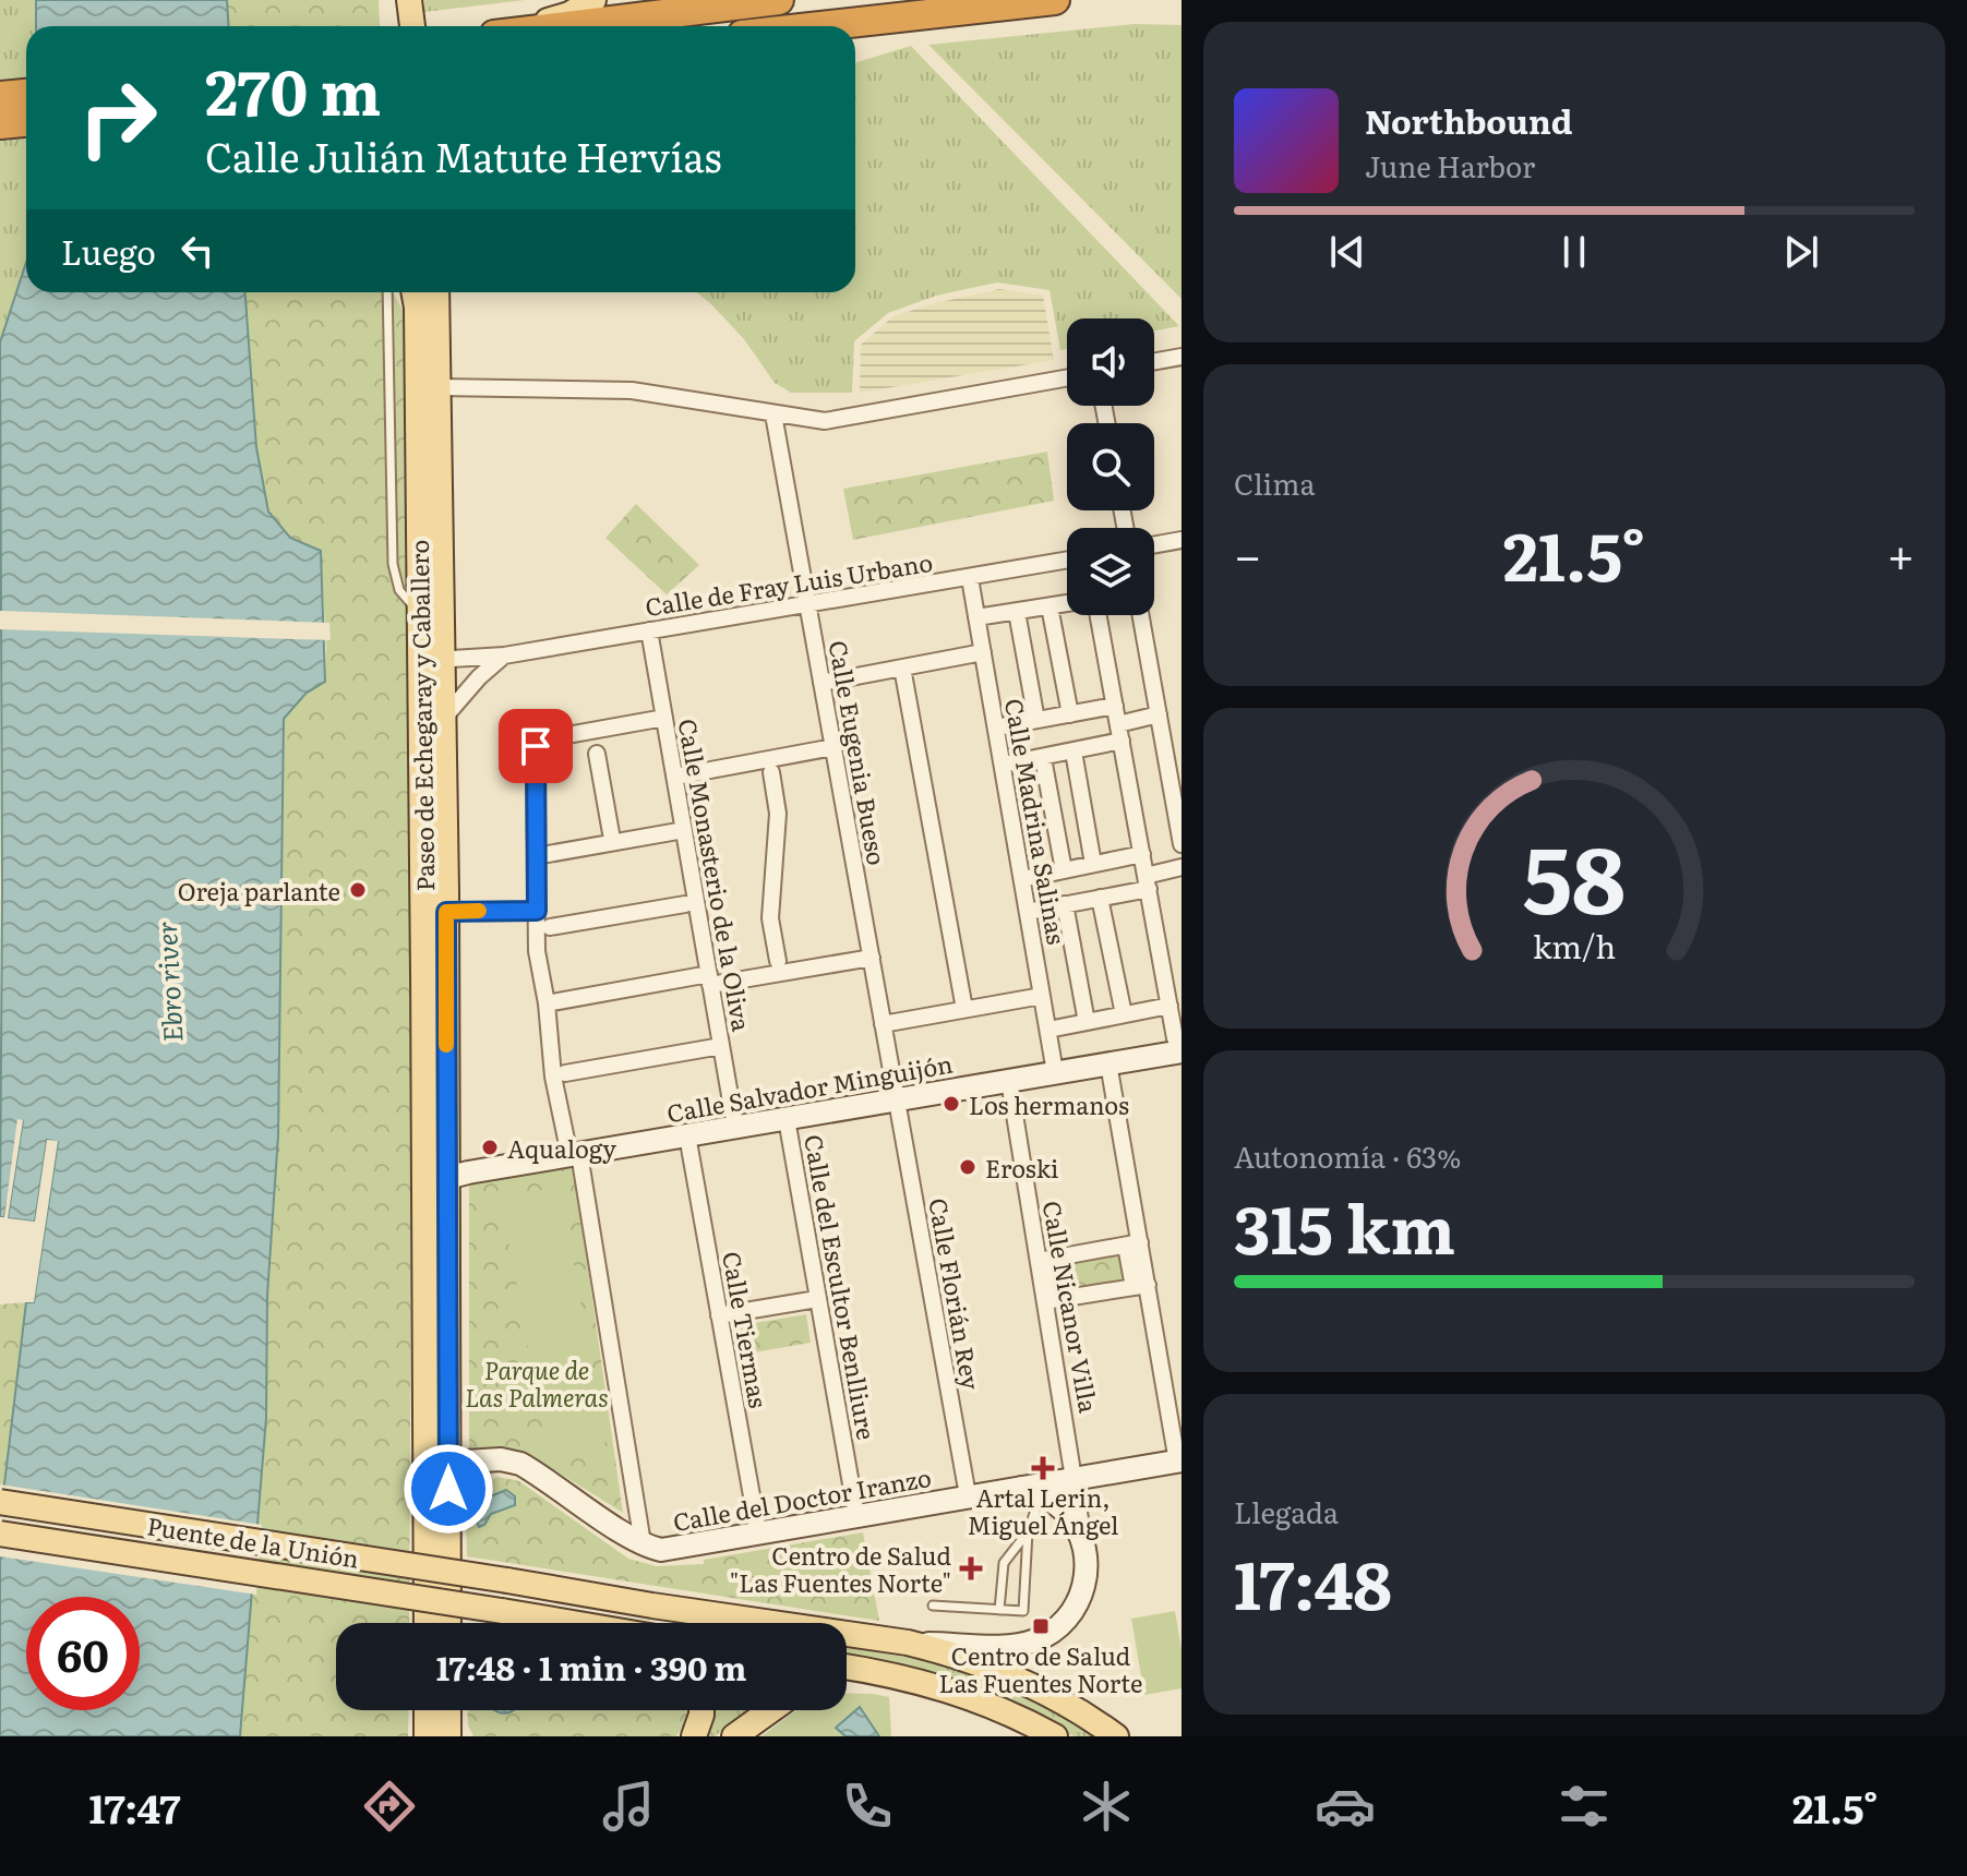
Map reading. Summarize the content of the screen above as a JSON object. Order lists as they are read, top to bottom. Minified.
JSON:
{"streets":{"main road":["Paseo de Echegaray y Caballero","Puente de la Unión"],"street":["Calle de Fray Luis Urbano","Calle Eugenia Bueso","Calle Madrina Salinas","Calle Monasterio de la Oliva","Calle Salvador Minguijón","Calle del Escultor Benlliure","Calle Florián Rey","Calle Nicanor Villa","Calle Tiermas","Calle del Doctor Iranzo"]},"crossings":[["Calle de Fray Luis Urbano","Paseo de Echegaray y Caballero"],["Calle de Fray Luis Urbano","Calle Eugenia Bueso"],["Calle de Fray Luis Urbano","Calle Madrina Salinas"],["Calle de Fray Luis Urbano","Calle Monasterio de la Oliva"],["Paseo de Echegaray y Caballero","Calle Salvador Minguijón"],["Paseo de Echegaray y Caballero","Calle del Doctor Iranzo"],["Calle Eugenia Bueso","Calle Salvador Minguijón"],["Calle Eugenia Bueso","Calle Florián Rey"],["Calle Madrina Salinas","Calle Salvador Minguijón"],["Calle Monasterio de la Oliva","Calle Salvador Minguijón"],["Calle Salvador Minguijón","Calle del Escultor Benlliure"],["Calle Salvador Minguijón","Calle Florián Rey"],["Calle Salvador Minguijón","Calle Nicanor Villa"],["Calle Salvador Minguijón","Calle Tiermas"],["Calle del Escultor Benlliure","Calle del Doctor Iranzo"],["Calle Florián Rey","Calle del Doctor Iranzo"],["Calle Nicanor Villa","Calle del Doctor Iranzo"],["Calle Tiermas","Calle del Doctor Iranzo"]],"water":["Ebro river"],"parks":["Parque de Las Palmeras"],"places":{"other":["Oreja parlante","Los hermanos","Aqualogy","Eroski"],"health":["Artal Lerin, Miguel Ángel","Centro de Salud \"Las Fuentes Norte\""],"transit":["Centro de Salud Las Fuentes Norte"]},"page":{"turn":["270 m","Calle Julián Matute Hervías"],"song":["Northbound","June Harbor"],"then":"Luego","tile":["Clima",["Autonomía · 63%","315 km"],["Llegada","17:48"]],"heat":["−","21.5°","+"],"limit":"60","trip":"17:48 · 1 min · 390 m","tabs":["17:47","21.5°"],"gauge":["58","km/h"]}}
